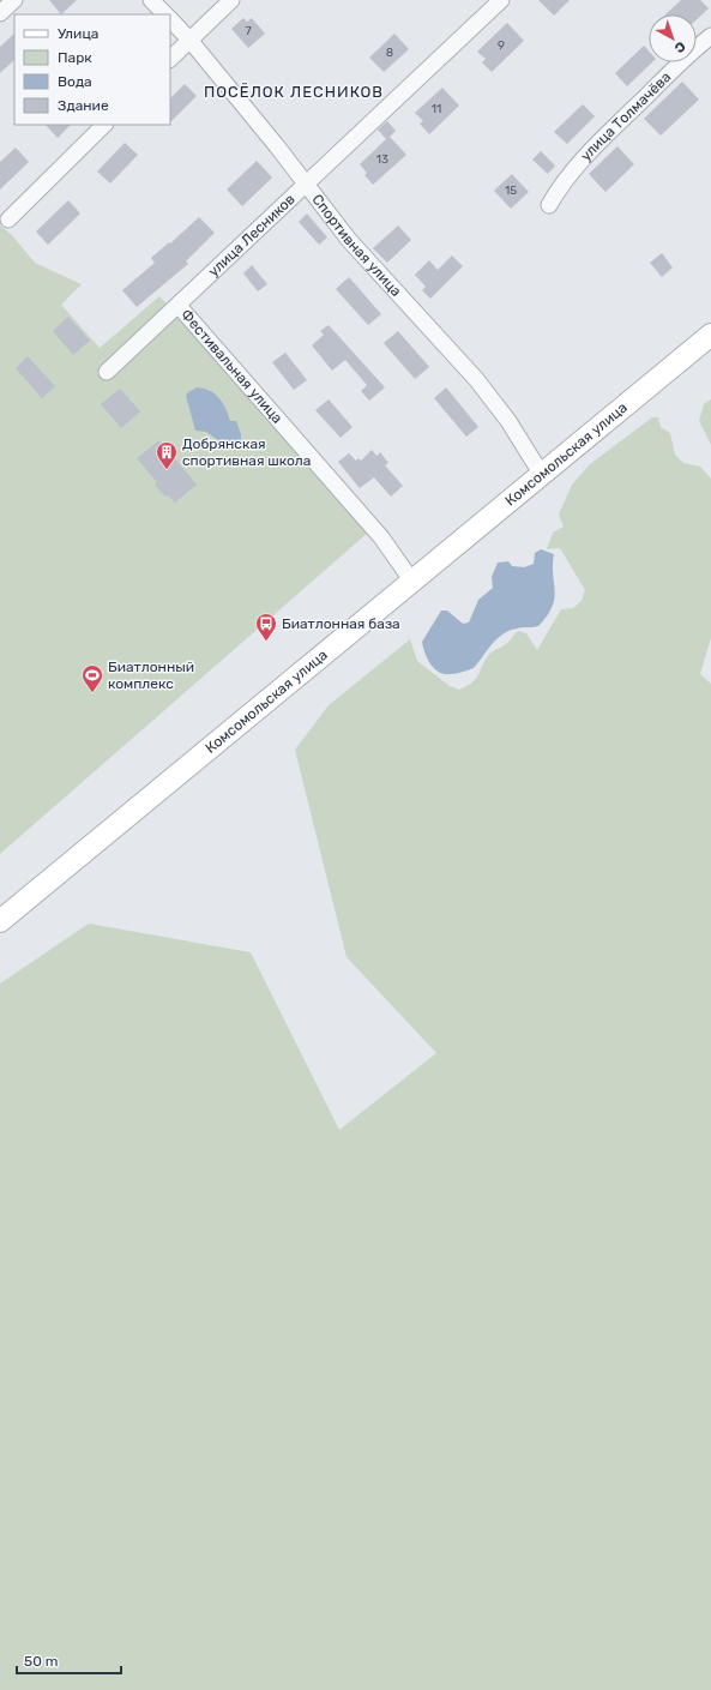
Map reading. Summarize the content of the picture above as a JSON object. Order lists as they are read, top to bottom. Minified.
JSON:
{"streets":{"main road":["Комсомольская улица"],"street":["улица Толмачёва","улица Лесников","Спортивная улица","Фестивальная улица"]},"crossings":[["улица Лесников","Спортивная улица"],["улица Лесников","Фестивальная улица"],["Спортивная улица","Комсомольская улица"],["Фестивальная улица","Комсомольская улица"]],"districts":["ПОСЁЛОК ЛЕСНИКОВ"],"places":{"building":["Добрянская спортивная школа"],"bus stop":["Биатлонная база"],"sports":["Биатлонный комплекс"]},"house_numbers":["7","9","8","11","13","15"],"legend":["Улица","Парк","Вода","Здание"],"scale_bar":"50 m","north":"bottom right"}
